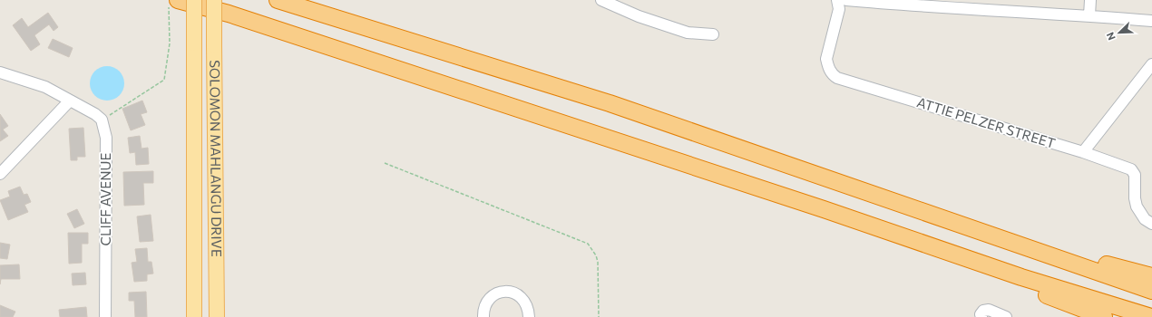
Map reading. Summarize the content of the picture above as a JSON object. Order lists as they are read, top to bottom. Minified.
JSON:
{"streets":{"main road":["SOLOMON MAHLANGU DRIVE"],"street":["ATTIE PELZER STREET","CLIFF AVENUE"]},"north":"bottom left"}
